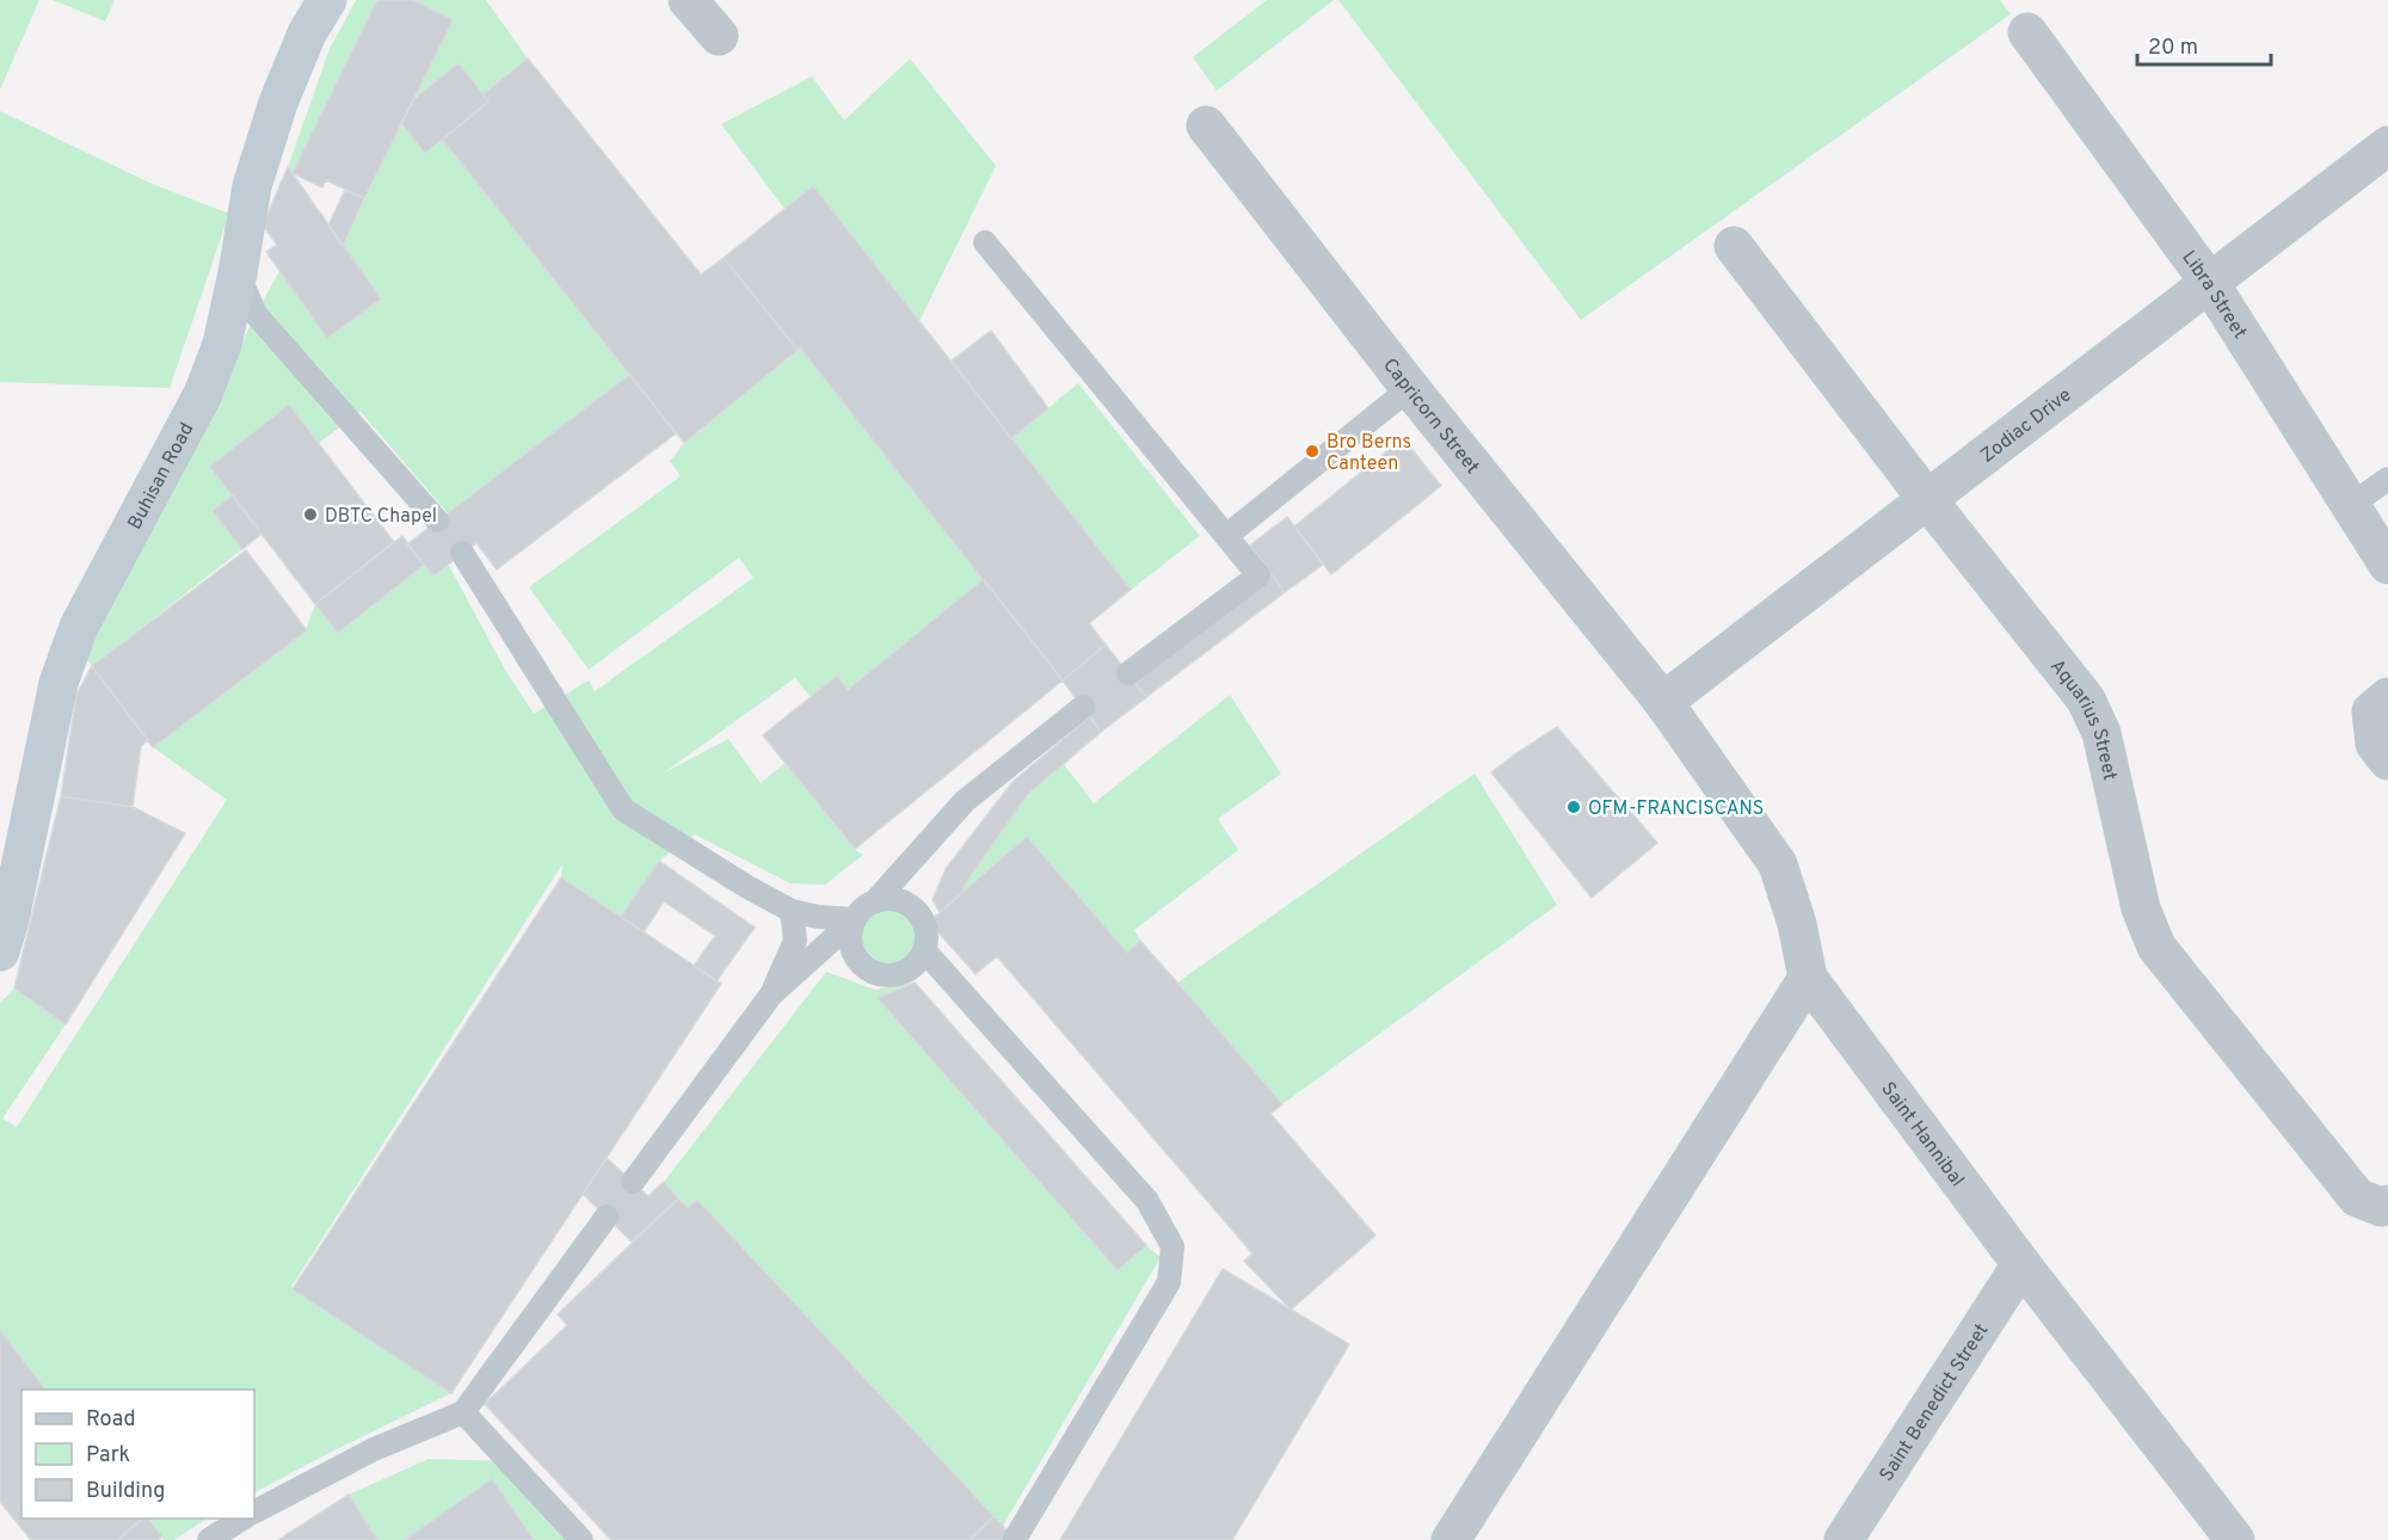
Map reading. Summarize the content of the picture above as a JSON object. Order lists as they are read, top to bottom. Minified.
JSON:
{"streets":{"street":["Libra Street","Capricorn Street","Zodiac Drive","Buhisan Road","Aquarius Street","Saint Hannibal","Saint Benedict Street"]},"crossings":[["Libra Street","Zodiac Drive"],["Capricorn Street","Zodiac Drive"],["Capricorn Street","Saint Hannibal"],["Zodiac Drive","Aquarius Street"],["Zodiac Drive","Saint Hannibal"],["Saint Hannibal","Saint Benedict Street"]],"places":["Bro Berns Canteen","DBTC Chapel","OFM-FRANCISCANS"],"legend":["Road","Park","Building"],"scale_bar":"20 m"}
